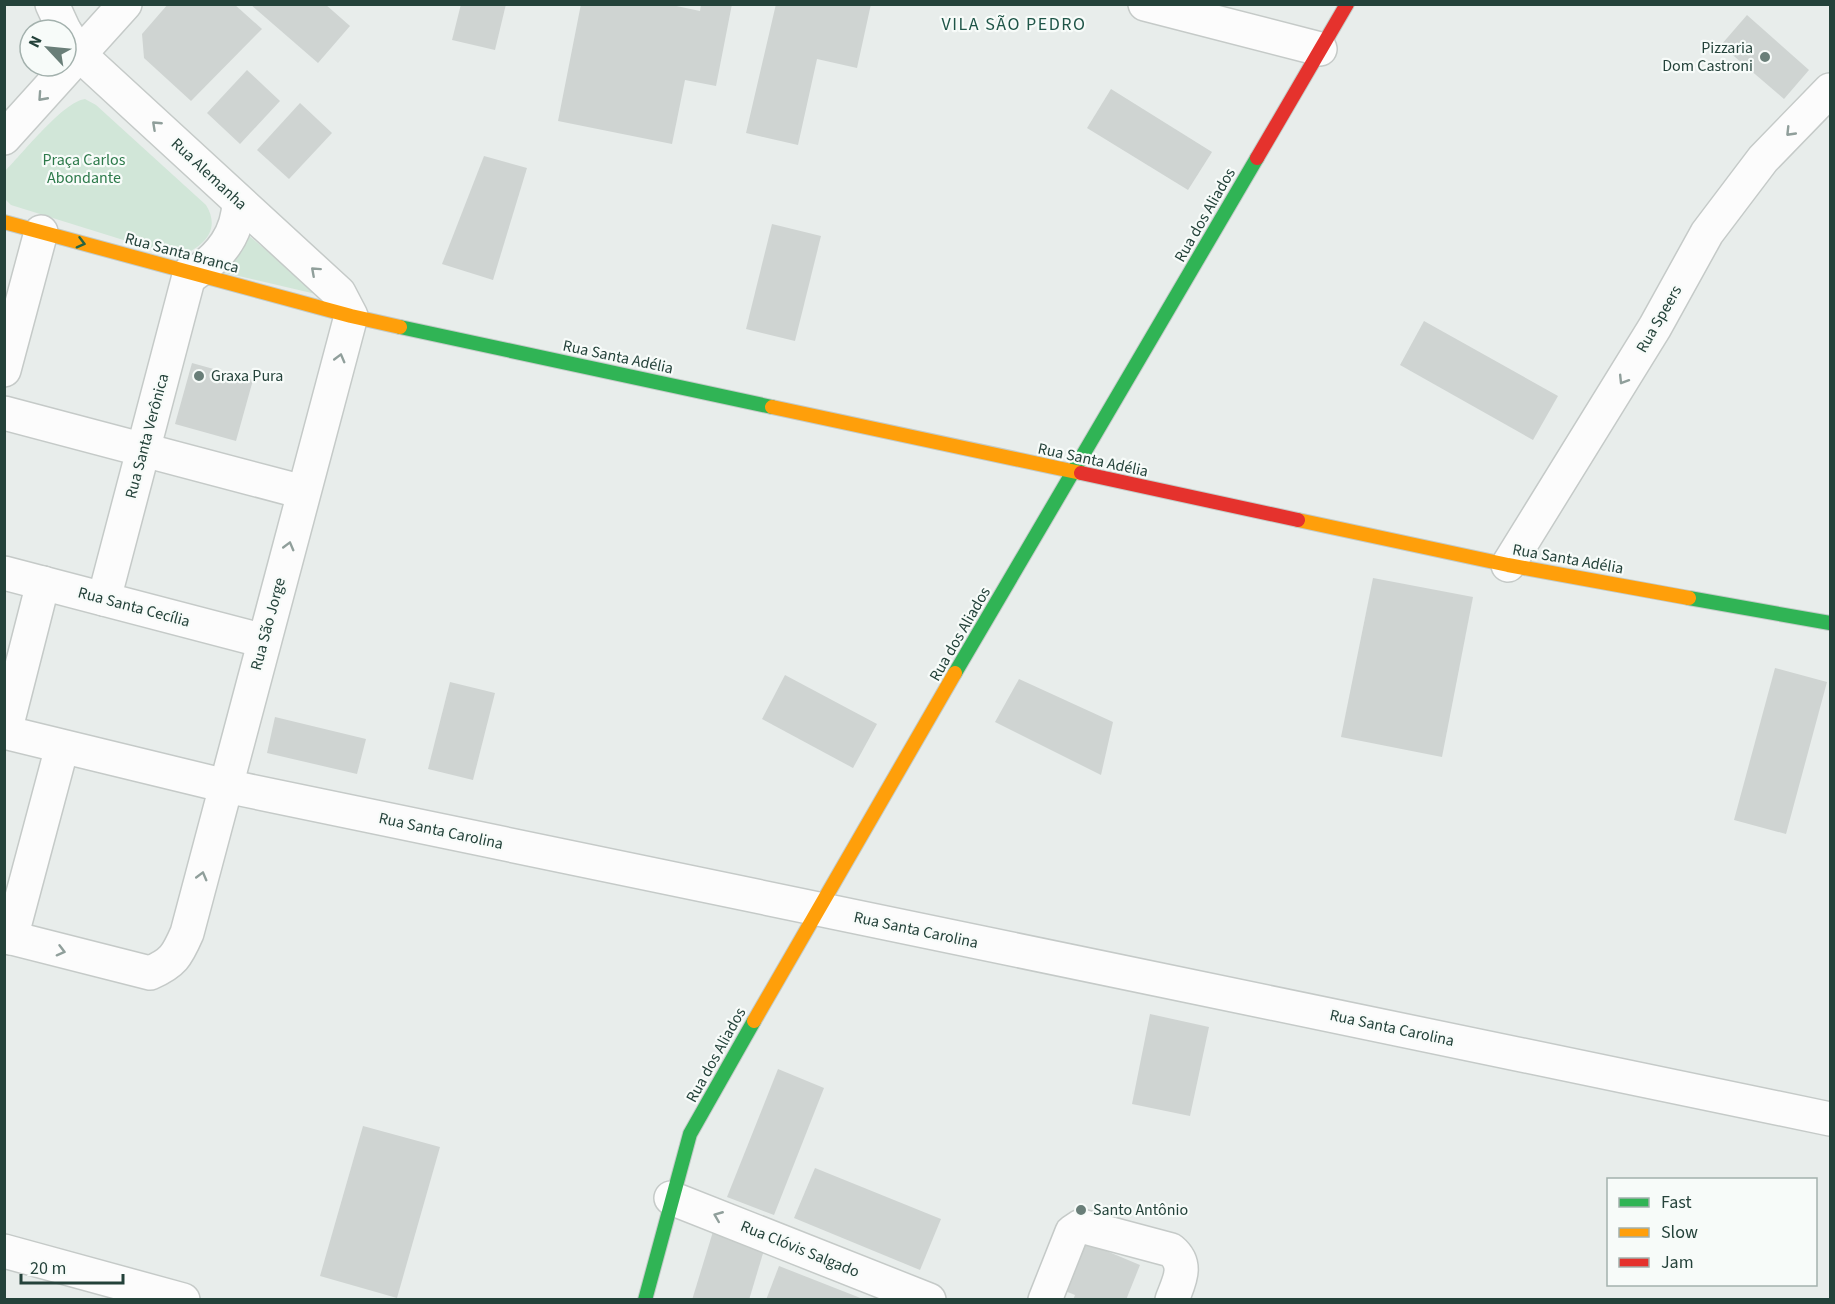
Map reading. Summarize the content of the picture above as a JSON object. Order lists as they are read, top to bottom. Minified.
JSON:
{"streets":{"street":["Rua Alemanha","Rua dos Aliados","Rua Santa Branca","Rua Speers","Rua Santa Adélia","Rua Santa Verônica","Rua Santa Cecília","Rua São Jorge","Rua Santa Carolina","Rua Clóvis Salgado"]},"crossings":[["Rua Alemanha","Rua Santa Branca"],["Rua Alemanha","Rua Santa Adélia"],["Rua Alemanha","Rua São Jorge"],["Rua dos Aliados","Rua Santa Adélia"],["Rua dos Aliados","Rua Santa Carolina"],["Rua dos Aliados","Rua Clóvis Salgado"],["Rua Santa Branca","Rua Santa Adélia"],["Rua Santa Branca","Rua Santa Verônica"],["Rua Santa Branca","Rua São Jorge"],["Rua Speers","Rua Santa Adélia"],["Rua Santa Adélia","Rua São Jorge"],["Rua Santa Verônica","Rua Santa Cecília"],["Rua Santa Cecília","Rua São Jorge"],["Rua São Jorge","Rua Santa Carolina"]],"one_way":["Rua Alemanha","Rua Santa Branca","Rua Speers","Rua São Jorge","Rua Clóvis Salgado"],"districts":["VILA SÃO PEDRO"],"parks":["Praça Carlos Abondante"],"places":["Pizzaria Dom Castroni","Graxa Pura","Santo Antônio"],"legend":["Fast","Slow","Jam"],"scale_bar":"20 m","north":"top left"}
